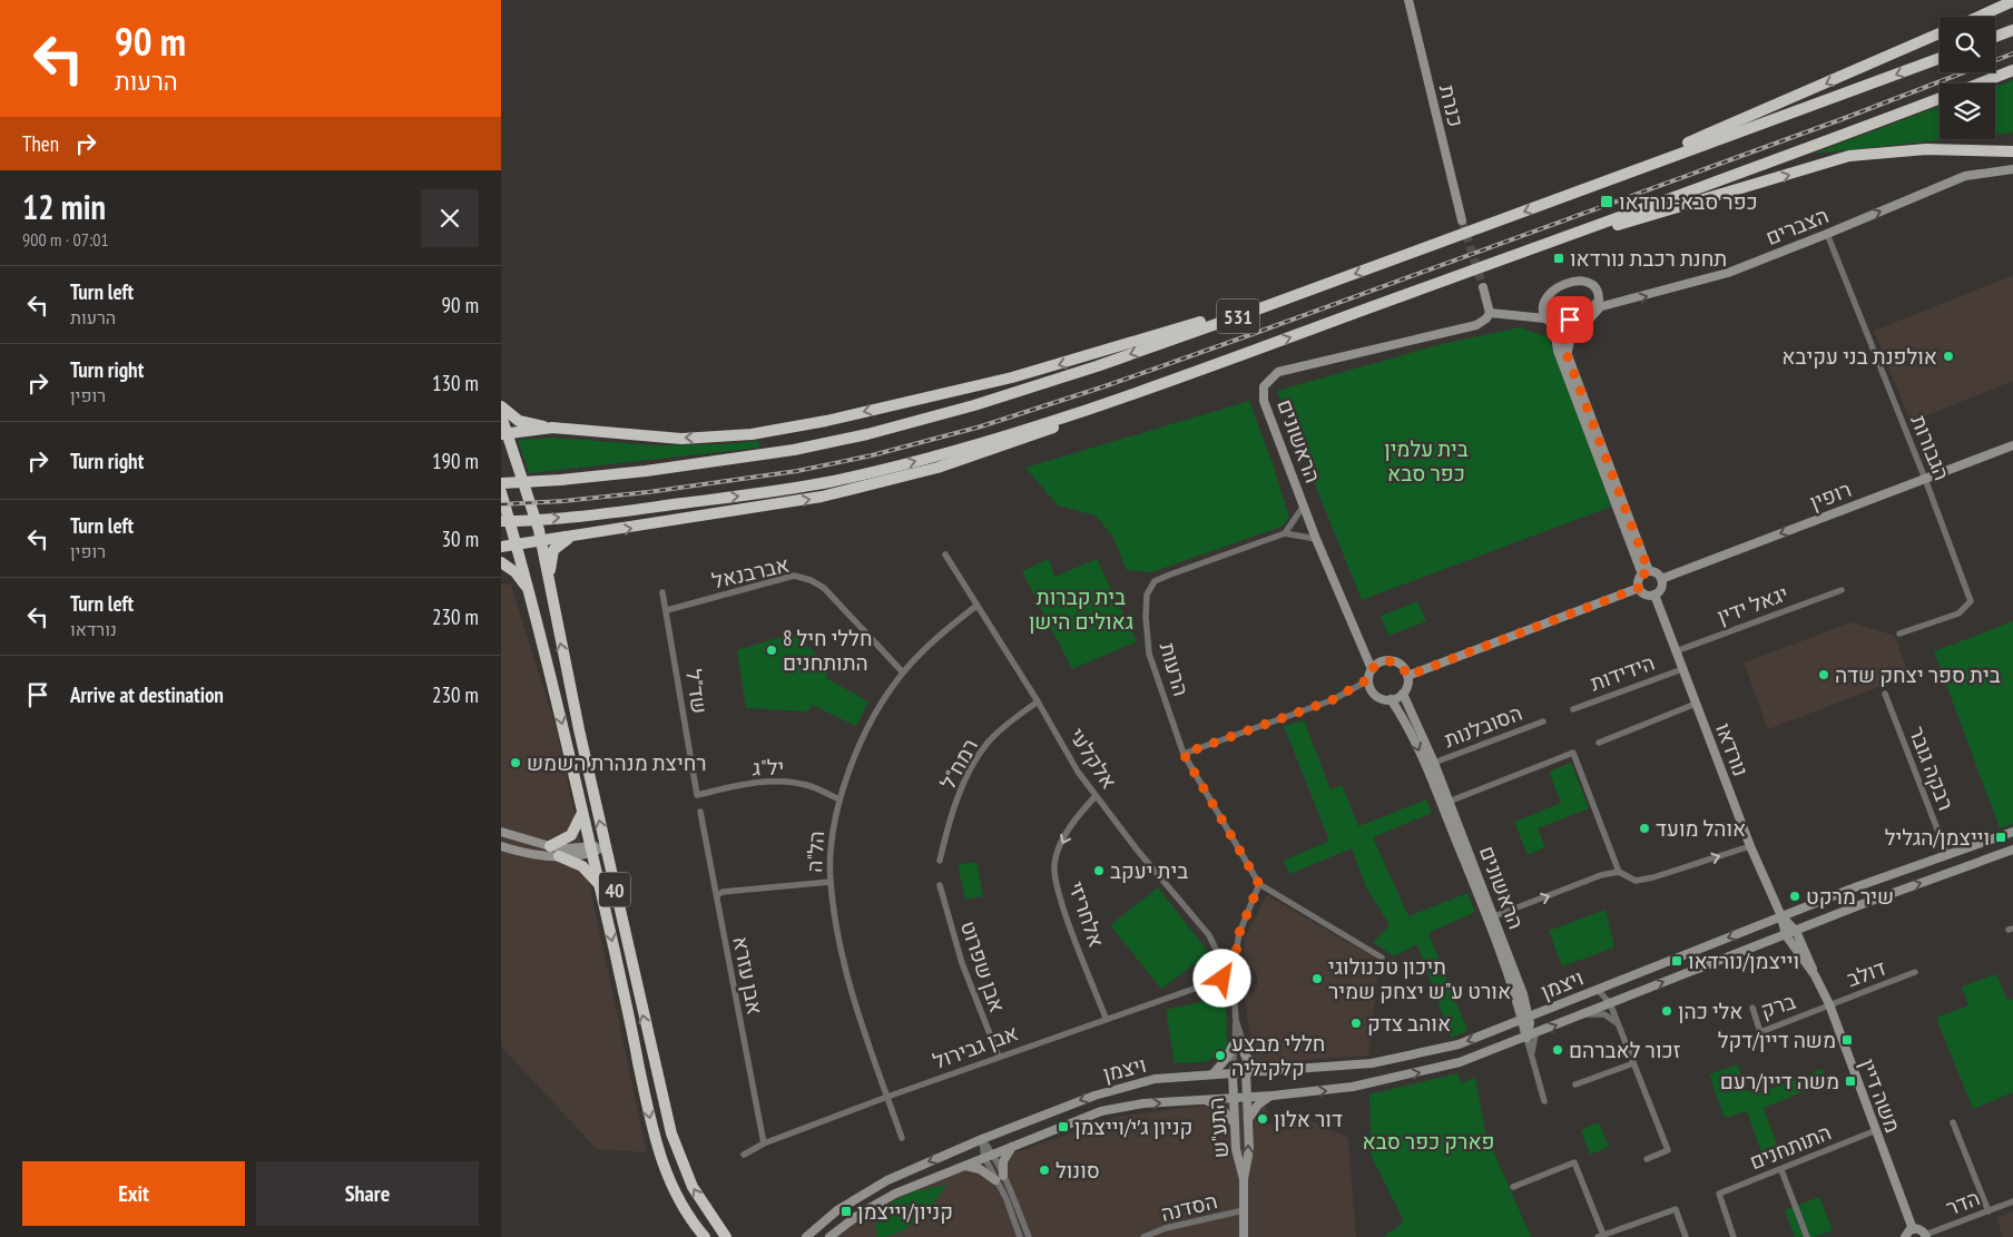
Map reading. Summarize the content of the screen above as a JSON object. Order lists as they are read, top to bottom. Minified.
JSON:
{"streets":{"highway":["531","40"],"street":["כנרת","הצברים","הראשונים","הגבורות","רופין","אברבנאל","יגאל ידין","הרעות","הידידות","שד\"ל","הסובלנות","נורדאו","אלקלעי","רמח\"ל","יל\"ג","רבקה גובר","הל\"ה","אלחריזי","אבן שפרוט","דולב","אבן עזרא","ויצמן","ברק","אבן גבירול","משה דיין","התע\"ש","התותחנים","הדר","הסדנה"]},"crossings":[["הצברים","הגבורות"],["הראשונים","הרעות"],["הראשונים","הסובלנות"],["הראשונים","ויצמן"],["הגבורות","רופין"],["רופין","נורדאו"],["אברבנאל","שד\"ל"],["אברבנאל","הל\"ה"],["יגאל ידין","נורדאו"],["הידידות","נורדאו"],["שד\"ל","יל\"ג"],["נורדאו","ויצמן"],["נורדאו","משה דיין"],["אלקלעי","רמח\"ל"],["אלקלעי","הל\"ה"],["אלקלעי","אלחריזי"],["אלקלעי","אבן גבירול"],["יל\"ג","הל\"ה"],["רבקה גובר","ויצמן"],["הל\"ה","אבן גבירול"],["אלחריזי","אבן גבירול"],["אבן שפרוט","אבן גבירול"],["דולב","ברק"],["דולב","משה דיין"],["אבן עזרא","אבן גבירול"],["ויצמן","משה דיין"],["ויצמן","התע\"ש"],["ברק","משה דיין"],["משה דיין","התותחנים"],["התע\"ש","הסדנה"]],"one_way":["הצברים","רופין","אלחריזי"],"parks":["בית עלמין כפר סבא","בית קברות גאולים הישן","פארק כפר סבא"],"places":{"transit":["כפר סבא-נורדאו","תחנת רכבת נורדאו","וייצמן/הגליל","וייצמן/נורדאו","משה דיין/דקל","משה דיין/רעם","קניון ג׳י/וייצמן","קניון/וייצמן"],"other":["אולפנת בני עקיבא","8 חללי חיל התותחנים","בית ספר יצחק שדה","רחיצת מנהרת השמש","אוהל מועד","בית יעקב","שיר מרקט","תיכון טכנולוגי אורט ע\"ש יצחק שמיר","אלי כהן","אוהב צדק","זכור לאברהם","חללי מבצע קלקיליה","דור אלון","סונול"]},"page":{"turn":["90 m","הרעות"],"then":"Then","heading":["12 min","900 m · 07:01"],"list":[{"name":"Turn left","note":"הרעות","value":"90 m"},{"name":"Turn right","note":"רופין","value":"130 m"},{"name":"Turn right","value":"190 m"},{"name":"Turn left","note":"רופין","value":"30 m"},{"name":"Turn left","note":"נורדאו","value":"230 m"},{"name":"Arrive at destination","value":"230 m"}],"buttons":["Exit","Share"]}}
